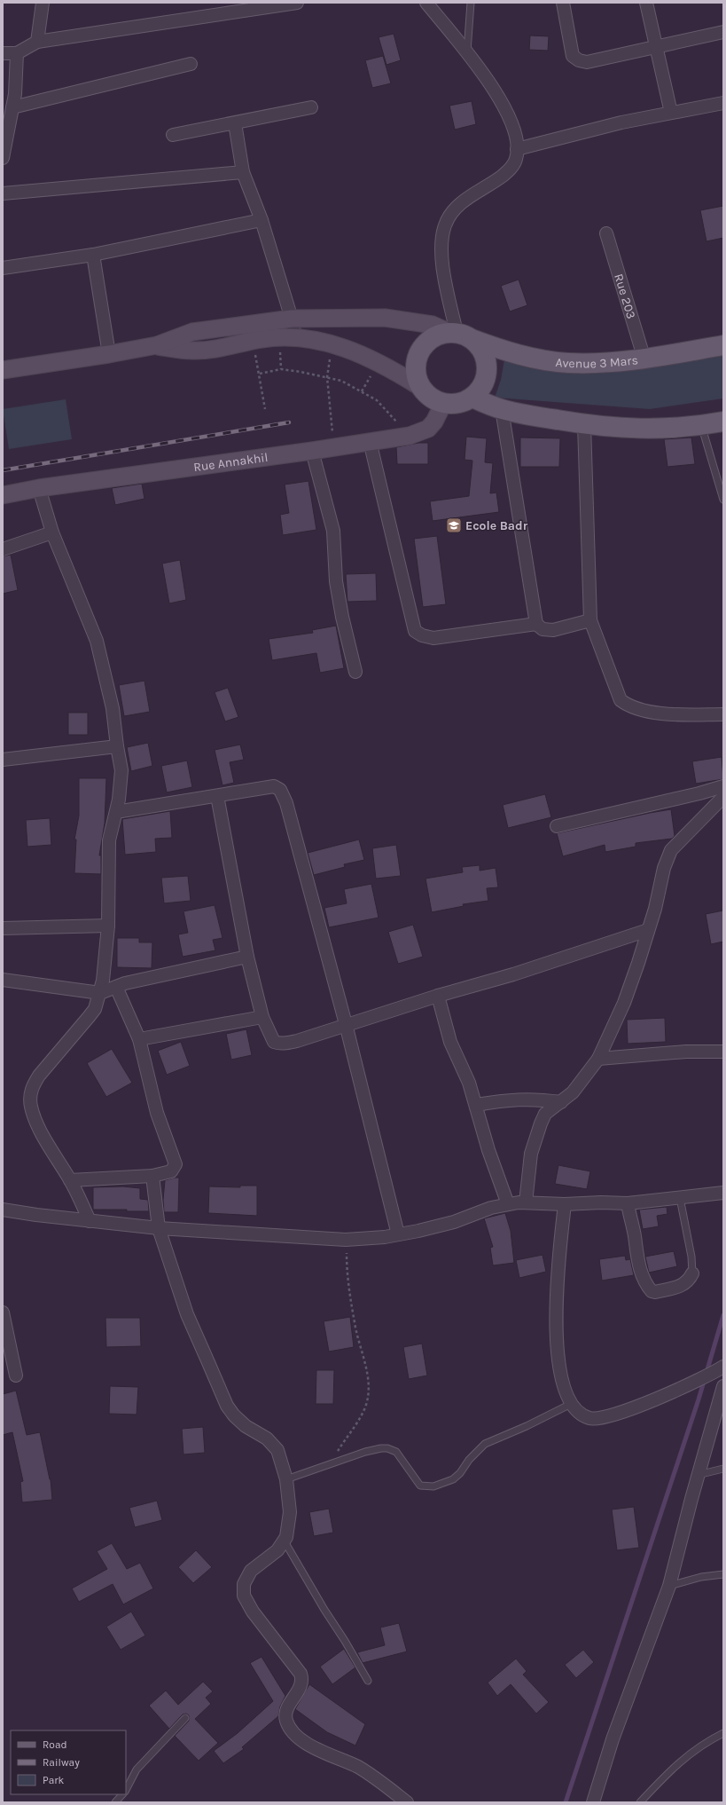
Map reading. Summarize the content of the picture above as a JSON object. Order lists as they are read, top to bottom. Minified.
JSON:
{"streets":{"main road":["Avenue 3 Mars","Rue Annakhil"],"street":["Rue 203"]},"crossings":[["Rue 203","Avenue 3 Mars"],["Avenue 3 Mars","Rue Annakhil"]],"places":{"school or university":["Ecole Badr"]},"legend":["Road","Railway","Park"]}
